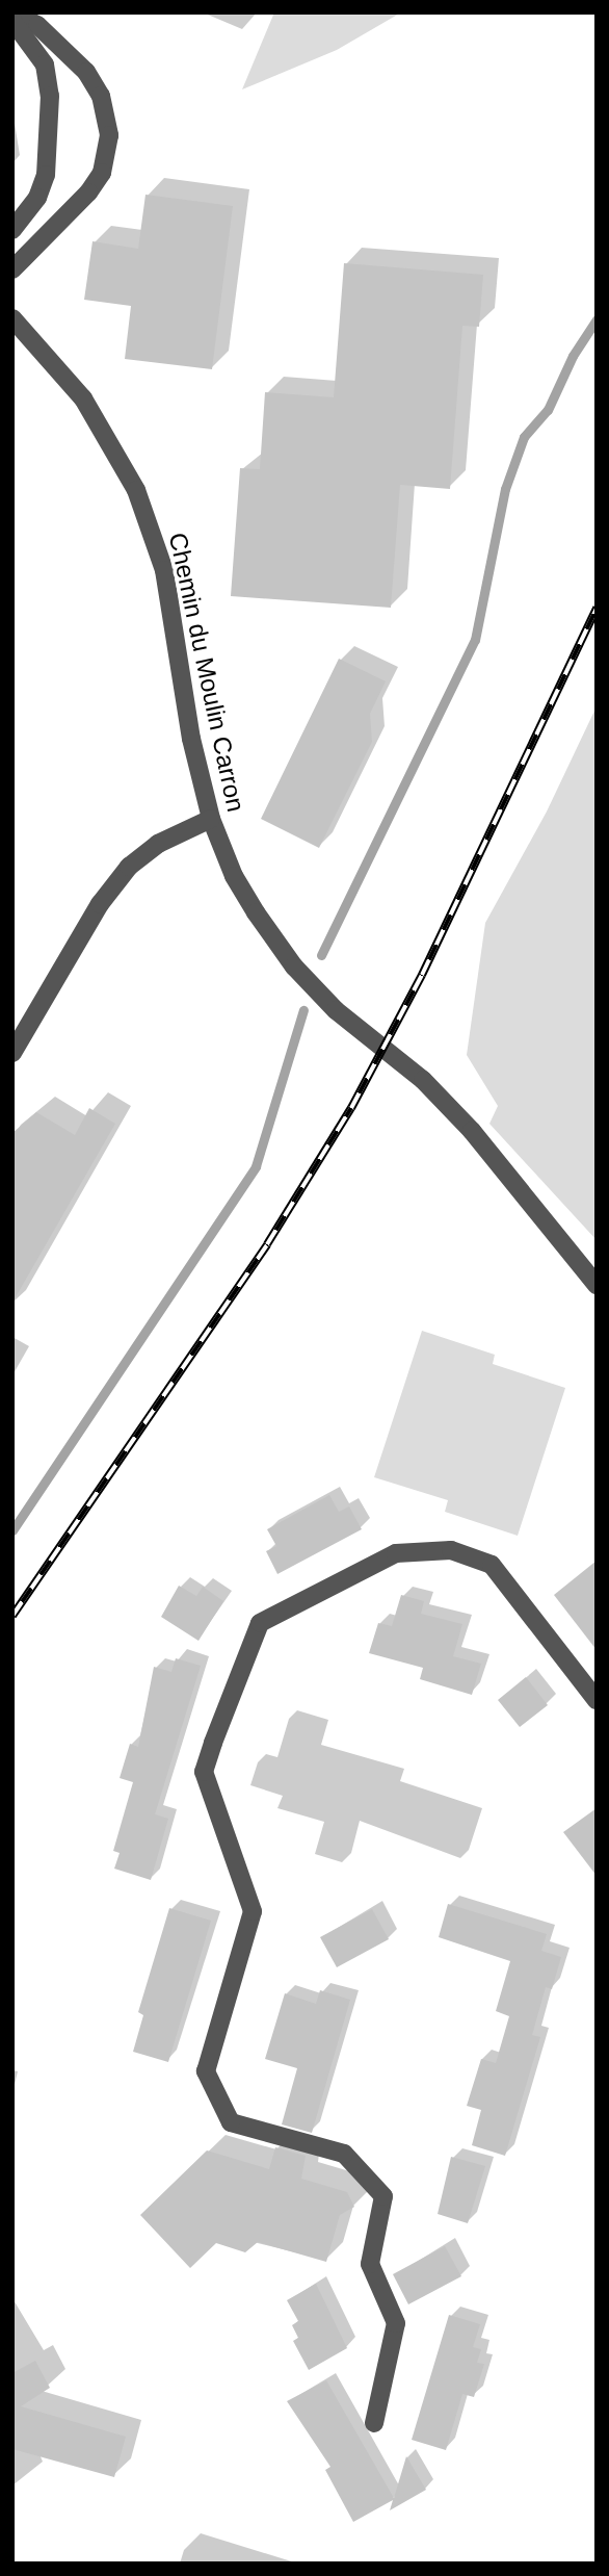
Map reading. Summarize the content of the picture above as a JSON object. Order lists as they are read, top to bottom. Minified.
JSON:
{"streets":{"street":["Chemin du Moulin Carron"]}}
